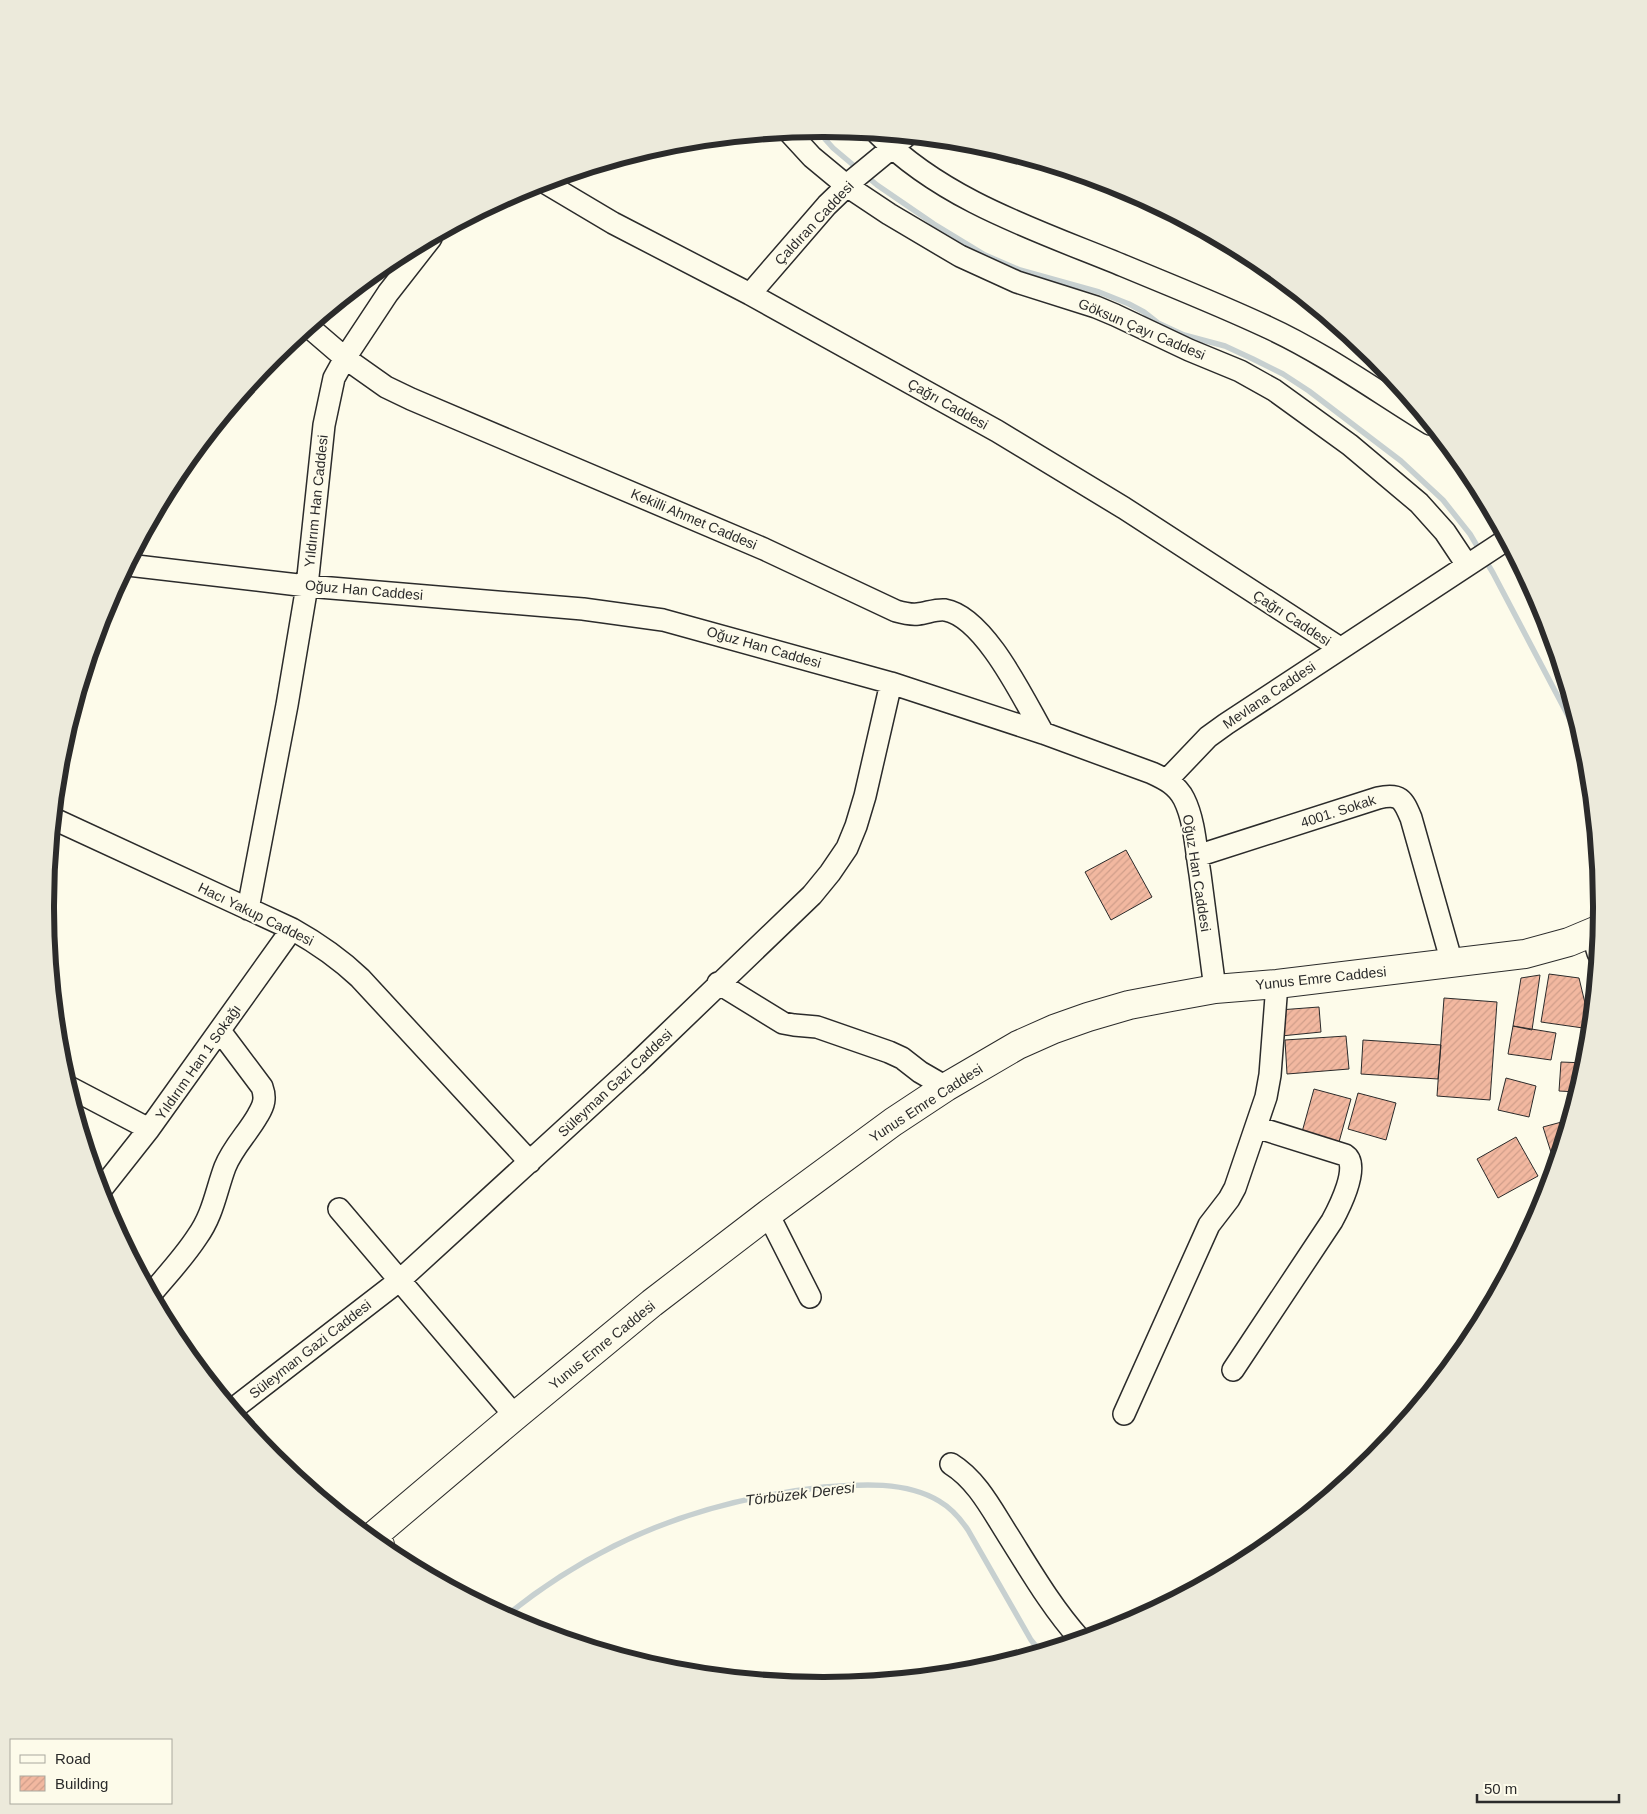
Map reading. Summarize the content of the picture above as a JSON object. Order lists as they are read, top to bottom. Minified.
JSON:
{"streets":{"main road":["Yunus Emre Caddesi"],"street":["Çaldıran Caddesi","Göksun Çayı Caddesi","Çağrı Caddesi","Yıldırım Han Caddesi","Kekilli Ahmet Caddesi","Oğuz Han Caddesi","Mevlana Caddesi","4001. Sokak","Hacı Yakup Caddesi","Yıldırım Han 1 Sokağı","Süleyman Gazi Caddesi"]},"crossings":[["Çaldıran Caddesi","Göksun Çayı Caddesi"],["Çaldıran Caddesi","Çağrı Caddesi"],["Göksun Çayı Caddesi","Mevlana Caddesi"],["Çağrı Caddesi","Mevlana Caddesi"],["Yıldırım Han Caddesi","Kekilli Ahmet Caddesi"],["Yıldırım Han Caddesi","Oğuz Han Caddesi"],["Yıldırım Han Caddesi","Hacı Yakup Caddesi"],["Kekilli Ahmet Caddesi","Oğuz Han Caddesi"],["Oğuz Han Caddesi","Mevlana Caddesi"],["Oğuz Han Caddesi","4001. Sokak"],["Oğuz Han Caddesi","Yunus Emre Caddesi"],["Oğuz Han Caddesi","Süleyman Gazi Caddesi"],["4001. Sokak","Yunus Emre Caddesi"],["Hacı Yakup Caddesi","Yıldırım Han 1 Sokağı"],["Hacı Yakup Caddesi","Süleyman Gazi Caddesi"]],"water":["Törbüzek Deresi"],"legend":["Road","Building"],"scale_bar":"50 m"}
